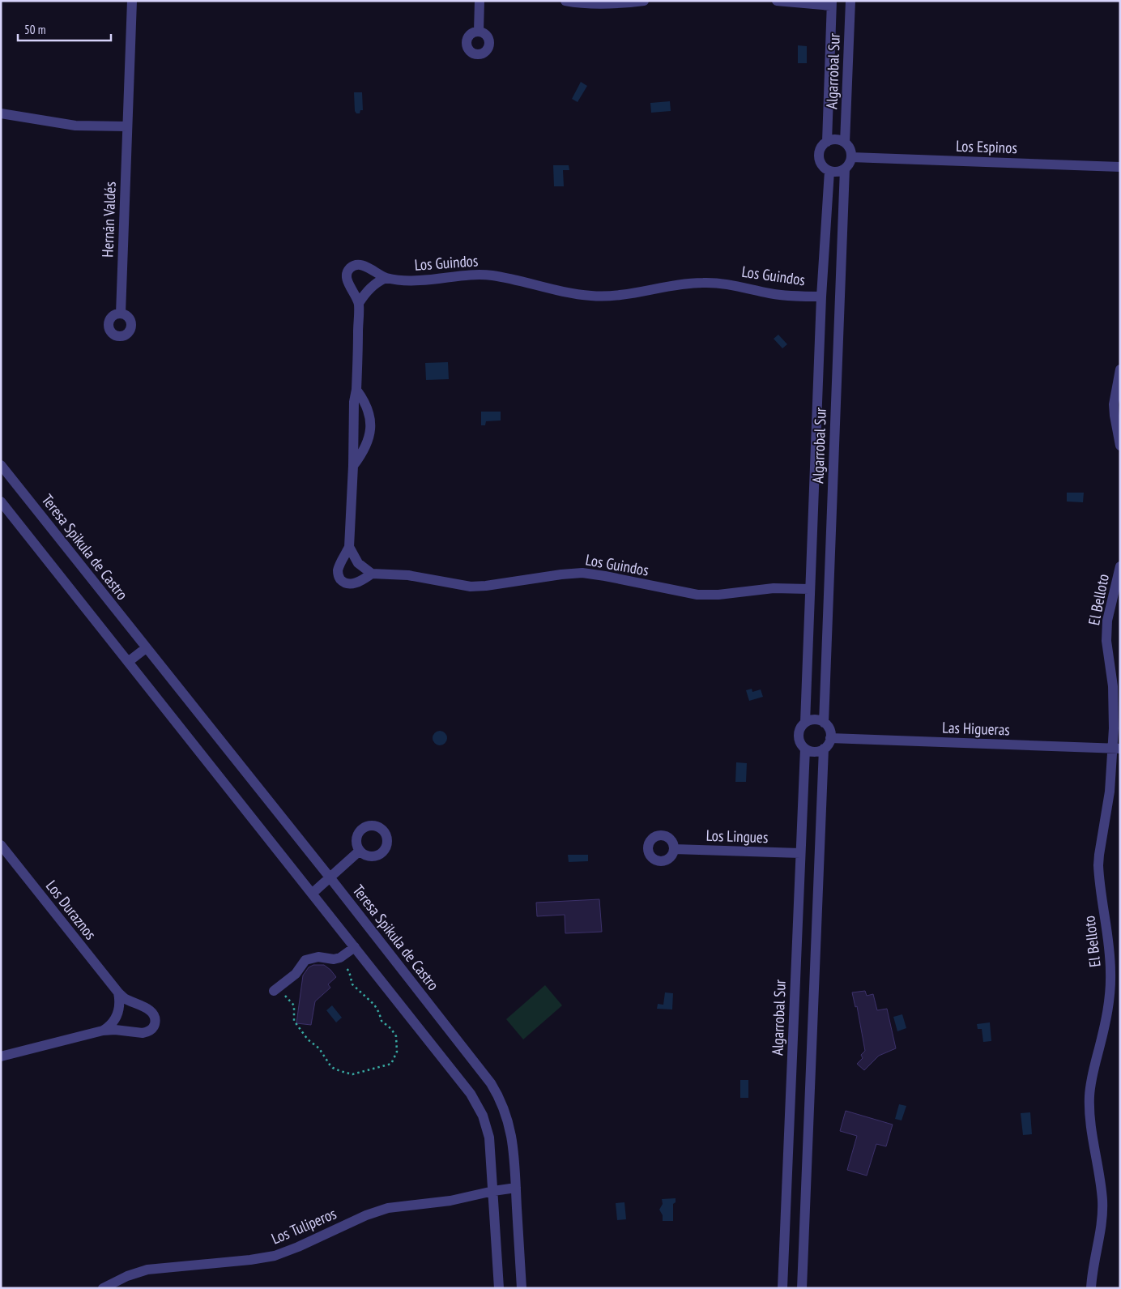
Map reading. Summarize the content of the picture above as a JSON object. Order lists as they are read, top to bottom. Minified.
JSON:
{"streets":{"street":["Algarrobal Sur","Los Espinos","Hernán Valdés","Los Guindos","Teresa Spikula de Castro","El Belloto","Las Higueras","Los Lingues","Los Duraznos","Los Tuliperos"]},"crossings":[["Algarrobal Sur","Los Espinos"],["Algarrobal Sur","Los Guindos"],["Algarrobal Sur","Las Higueras"],["Algarrobal Sur","Los Lingues"],["Teresa Spikula de Castro","Los Tuliperos"],["El Belloto","Las Higueras"]],"scale_bar":"50 m"}
